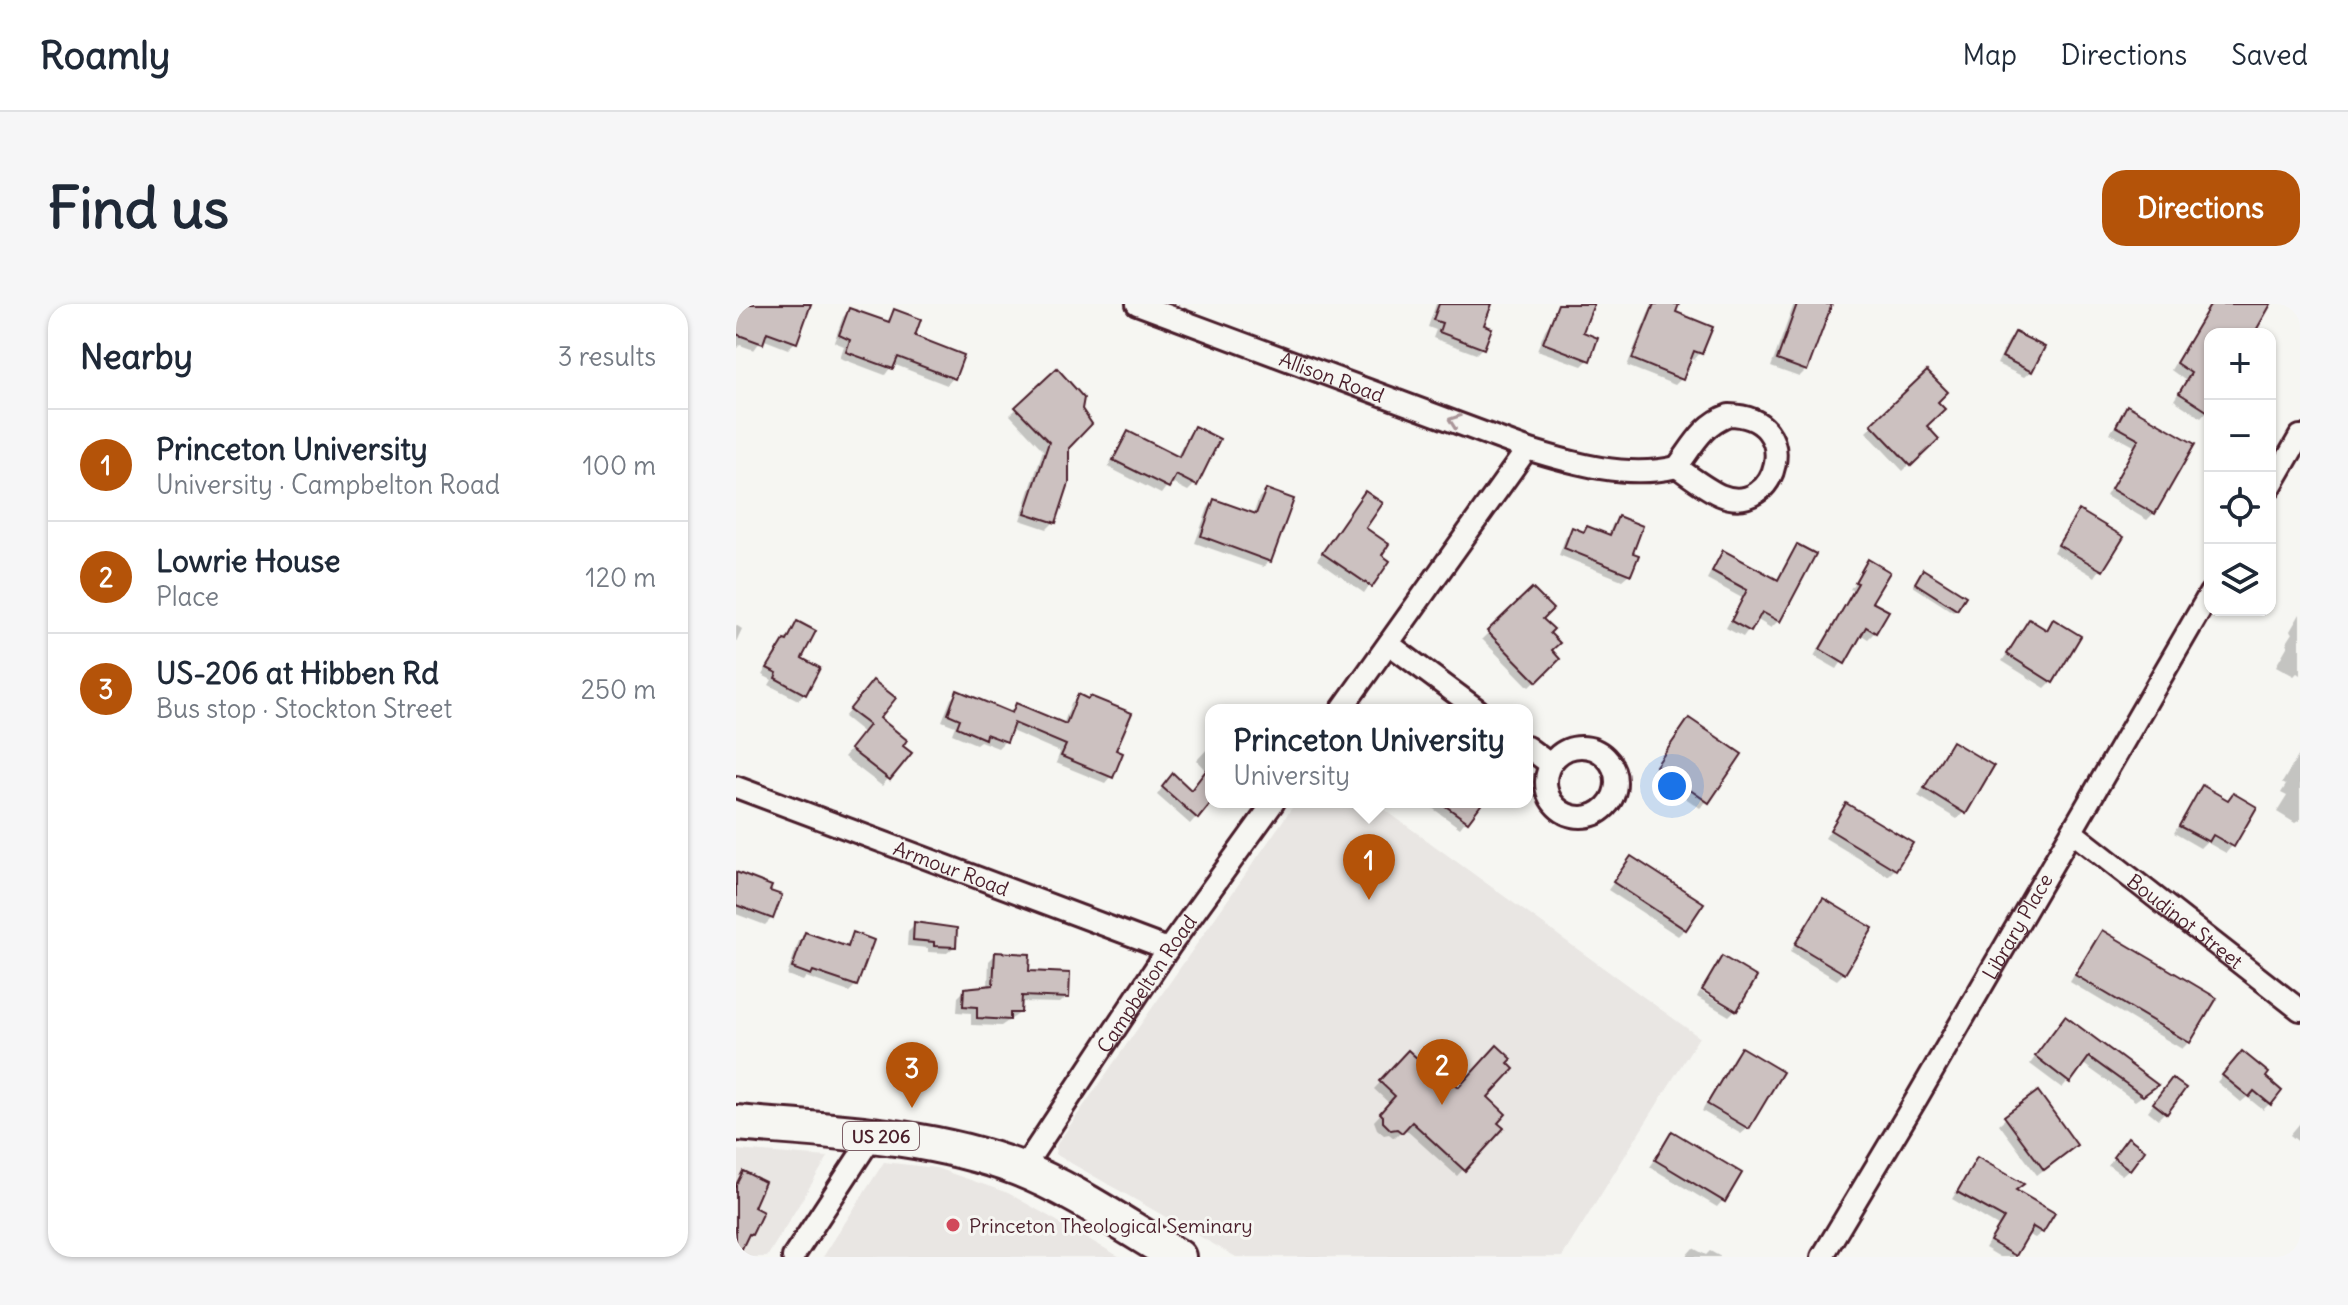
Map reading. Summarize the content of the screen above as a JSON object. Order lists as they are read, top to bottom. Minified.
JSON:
{"streets":{"highway":["US 206"],"street":["Allison Road","Armour Road","Boudinot Street","Library Place","Campbelton Road"]},"crossings":[["Armour Road","Campbelton Road"],["Boudinot Street","Library Place"],["Campbelton Road","US 206"]],"one_way":["Allison Road"],"places":["Princeton Theological Seminary"],"page":{"header":"Roamly","nav":["Map","Directions","Saved"],"buttons":"Directions","title":"Find us","heading":["Nearby","3 results"],"map_buttons":["+","−"],"list":[{"mark":"1","name":"Princeton University","note":"University · Campbelton Road","value":"100 m"},{"mark":"2","name":"Lowrie House","note":"Place","value":"120 m"},{"mark":"3","name":"US-206 at Hibben Rd","note":"Bus stop · Stockton Street","value":"250 m"}],"popup":["Princeton University","University"],"pins":["1","2","3"]}}
